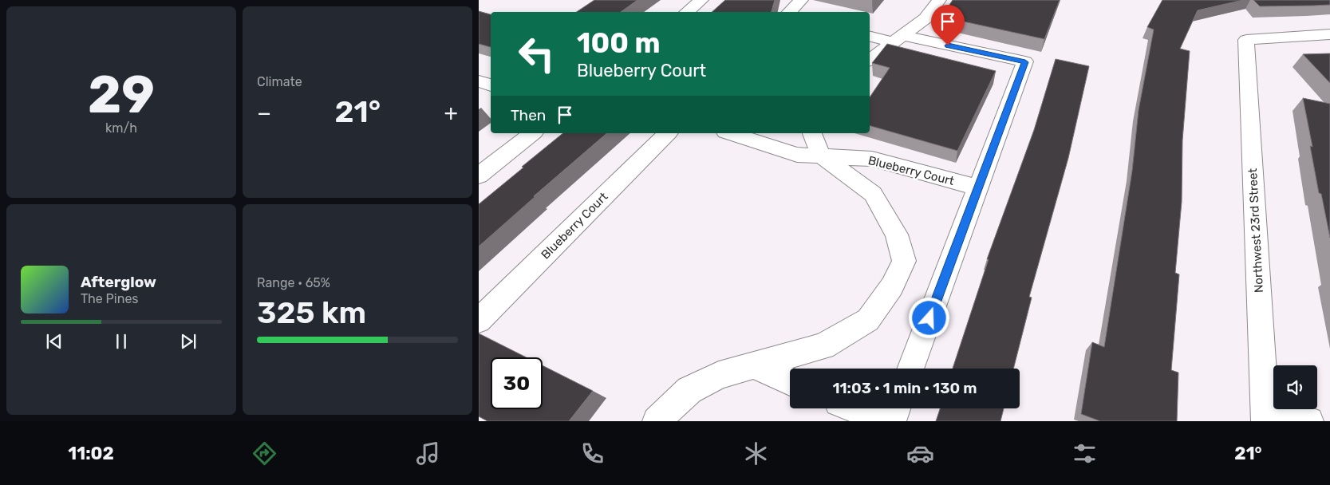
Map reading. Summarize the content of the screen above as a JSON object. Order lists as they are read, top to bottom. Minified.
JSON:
{"streets":{"street":["Blueberry Court","Northwest 23rd Street"]},"page":{"tile":[["29","km/h"],"Climate",["Range · 65%","325 km"]],"turn":["100 m","Blueberry Court"],"heat":["−","21°","+"],"then":"Then","song":["Afterglow","The Pines"],"limit":"30","trip":"11:03 · 1 min · 130 m","tabs":["11:02","21°"]}}
